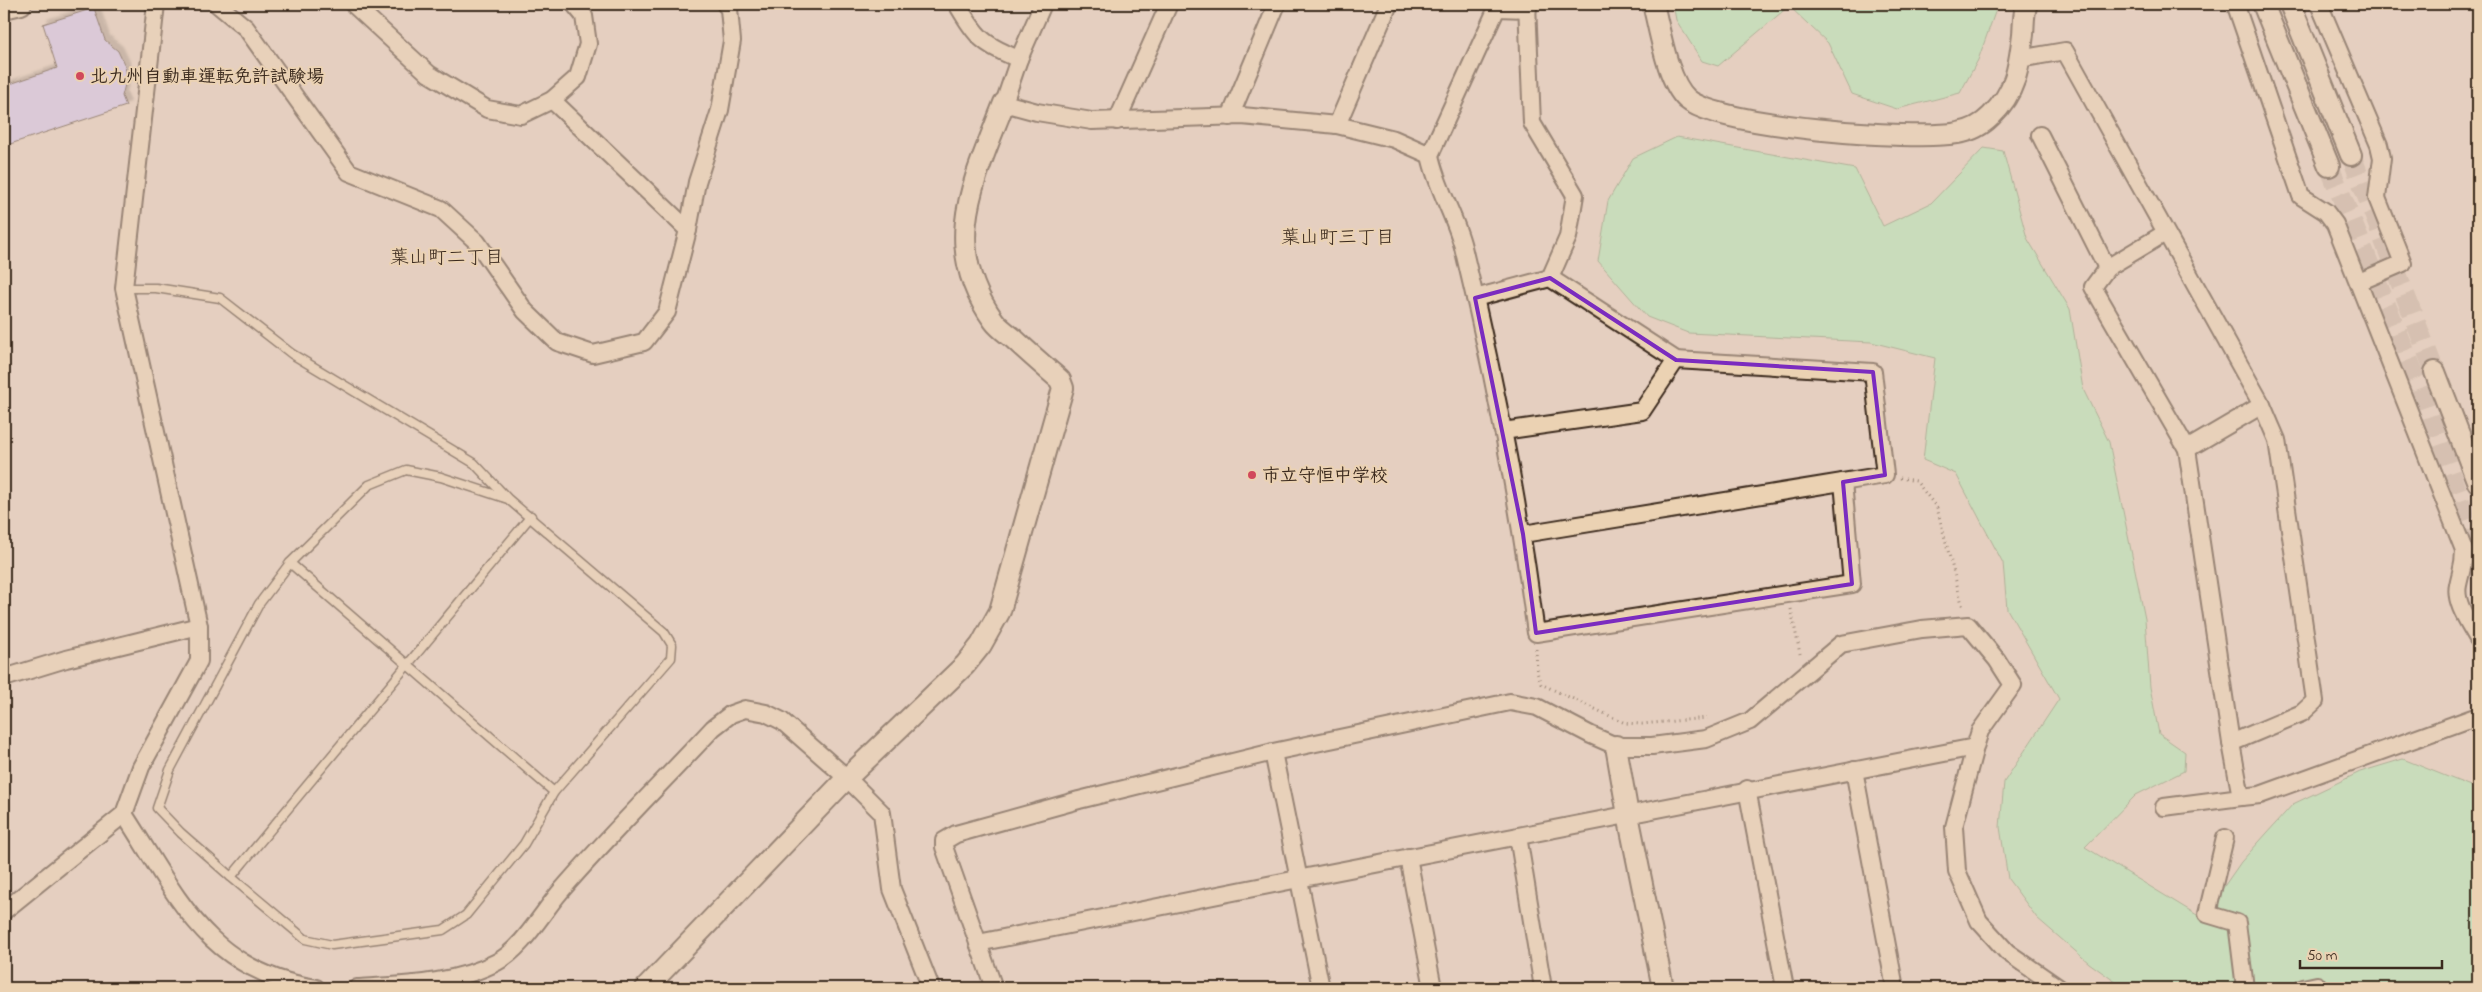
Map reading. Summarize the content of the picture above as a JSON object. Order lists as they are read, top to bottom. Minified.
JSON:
{"districts":["葉山町三丁目","葉山町二丁目"],"places":["北九州自動車運転免許試験場","市立守恒中学校"],"scale_bar":"50 m"}
